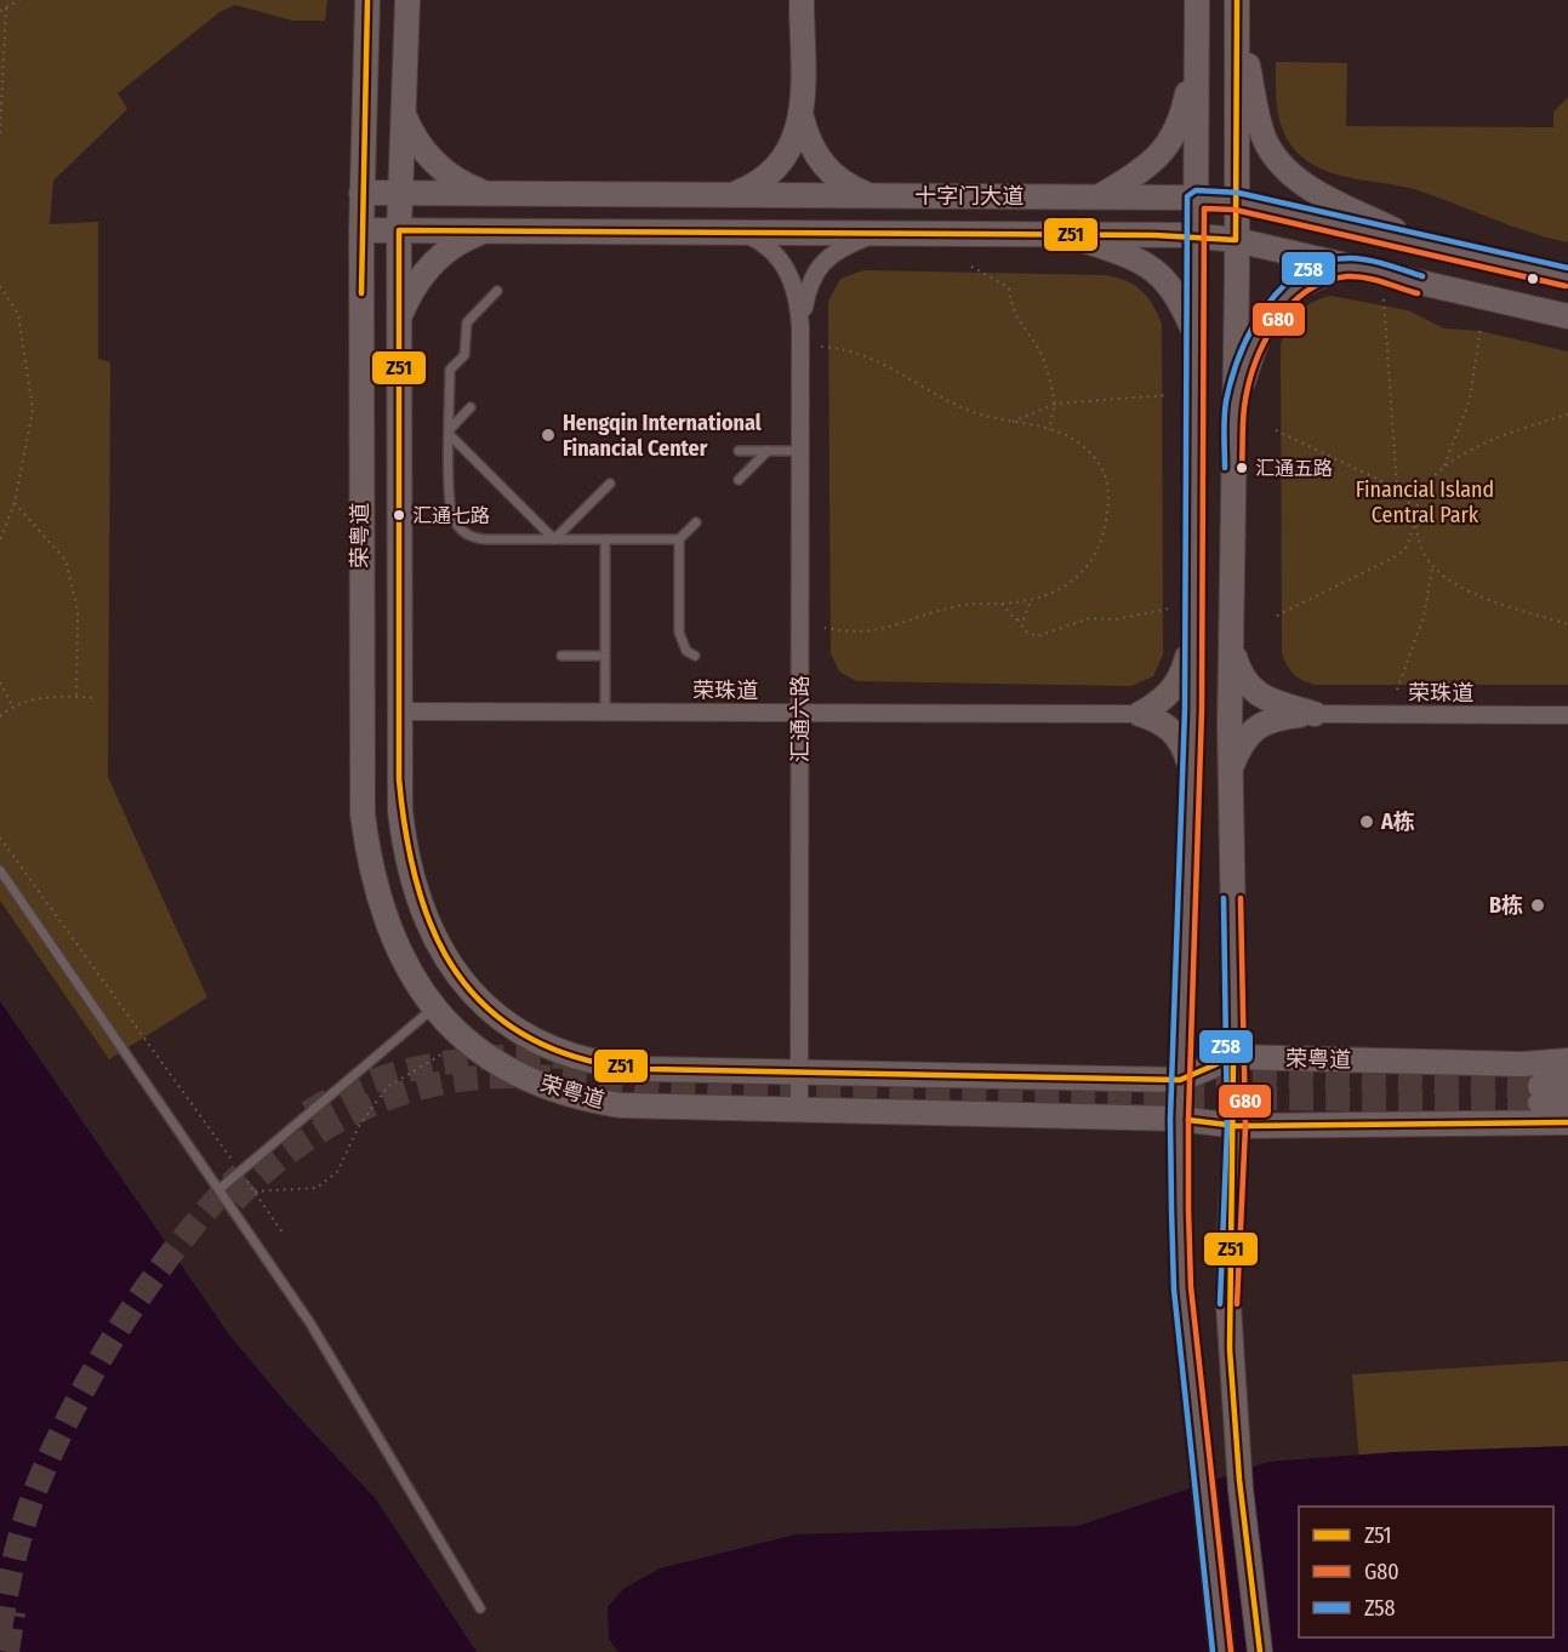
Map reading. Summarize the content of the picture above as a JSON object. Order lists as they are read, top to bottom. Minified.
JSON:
{"streets":{"street":["十字门大道","荣粤道","荣珠道","汇通六路"]},"crossings":[["十字门大道","荣粤道"],["十字门大道","汇通六路"],["荣粤道","荣珠道"],["荣粤道","汇通六路"],["荣珠道","汇通六路"]],"parks":["Financial Island Central Park"],"places":["Hengqin International Financial Center","汇通五路","汇通七路","A栋","B栋"],"lines":["transit line Z51","transit line Z58","transit line G80"],"legend":["Z51","G80","Z58"]}
